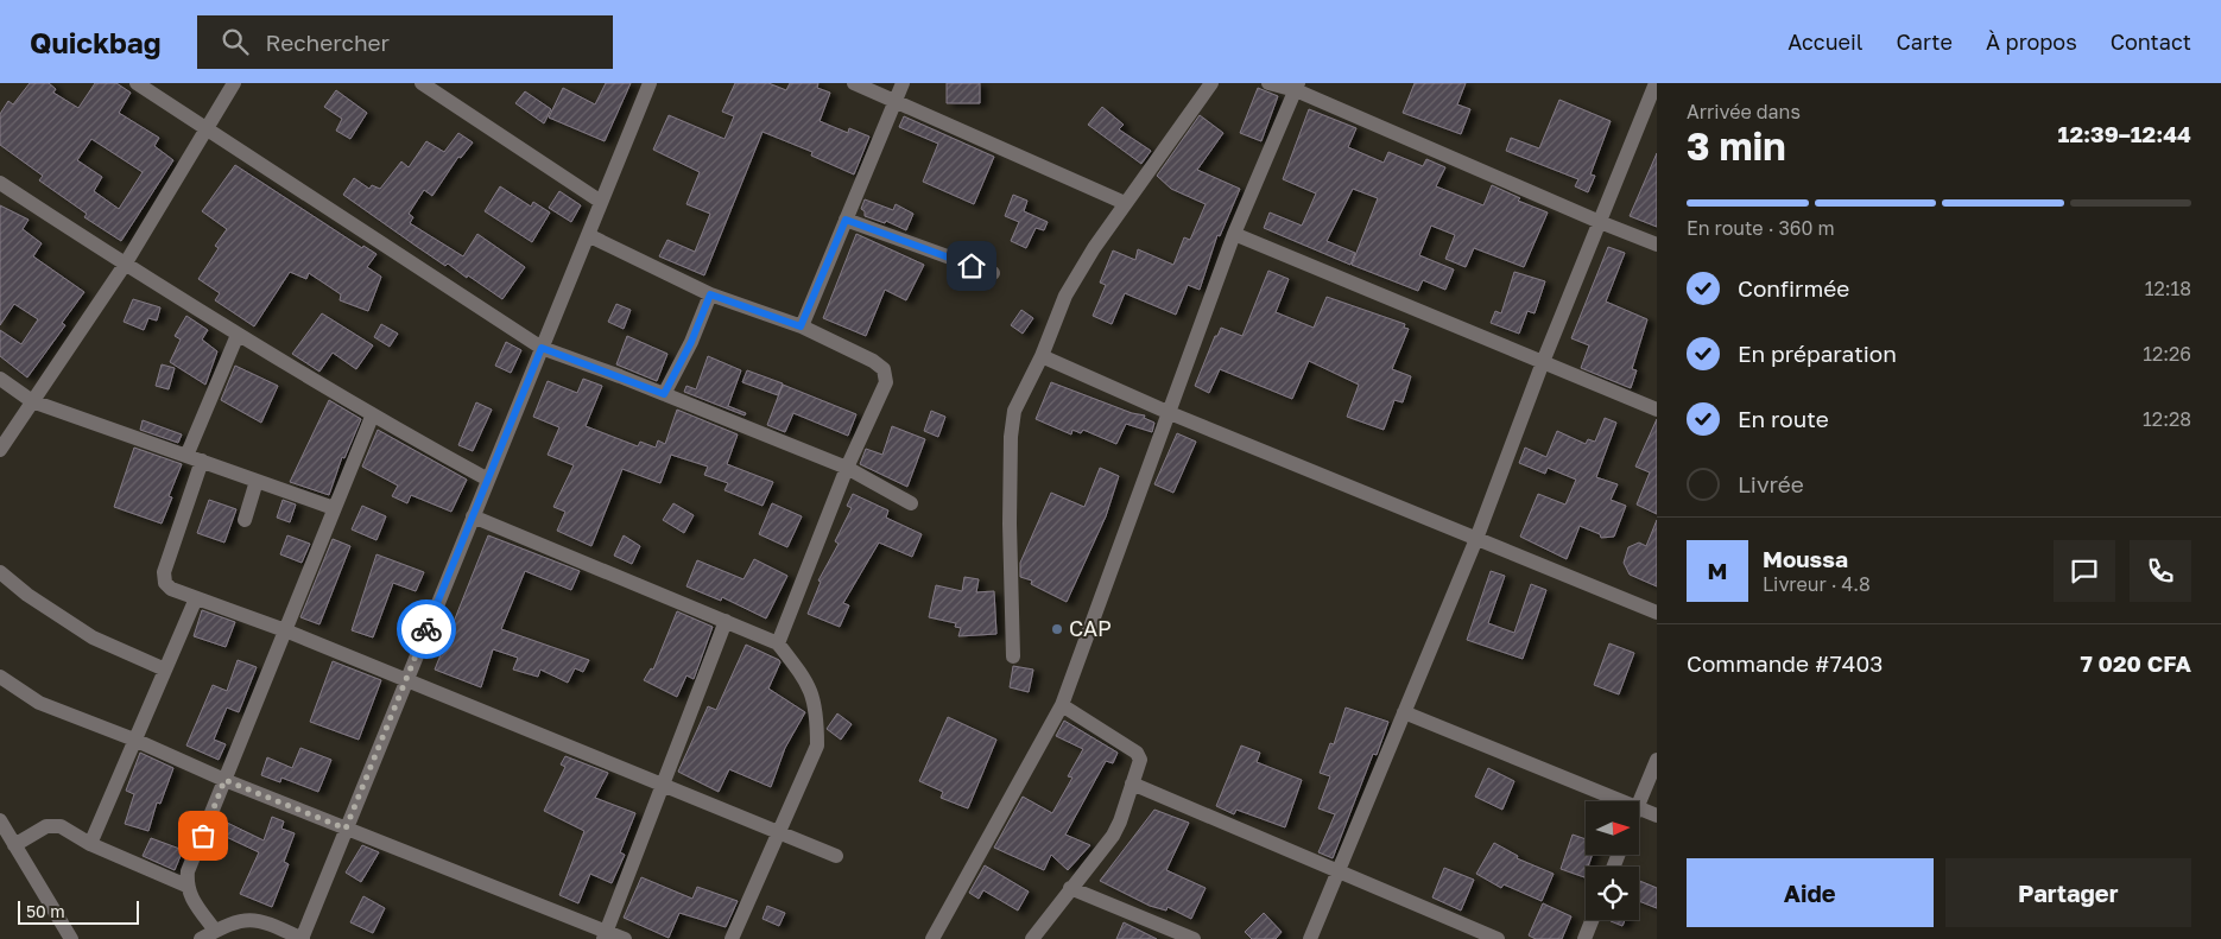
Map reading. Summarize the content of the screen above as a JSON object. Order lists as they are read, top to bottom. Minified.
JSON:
{"places":["CAP"],"scale_bar":"50 m","north":"right","page":{"header":"Quickbag","search":"Rechercher","nav":["Accueil","Carte","À propos","Contact"],"heading":["3 min","Arrivée dans","12:39–12:44"],"panel":["Moussa","Livreur · 4.8","Commande #7403","7 020 CFA"],"bar":"En route · 360 m","list":[["Confirmée","12:18"],["En préparation","12:26"],["En route","12:28"],"Livrée"],"round":"M","buttons":["Aide","Partager"],"scale":"50 m"}}
